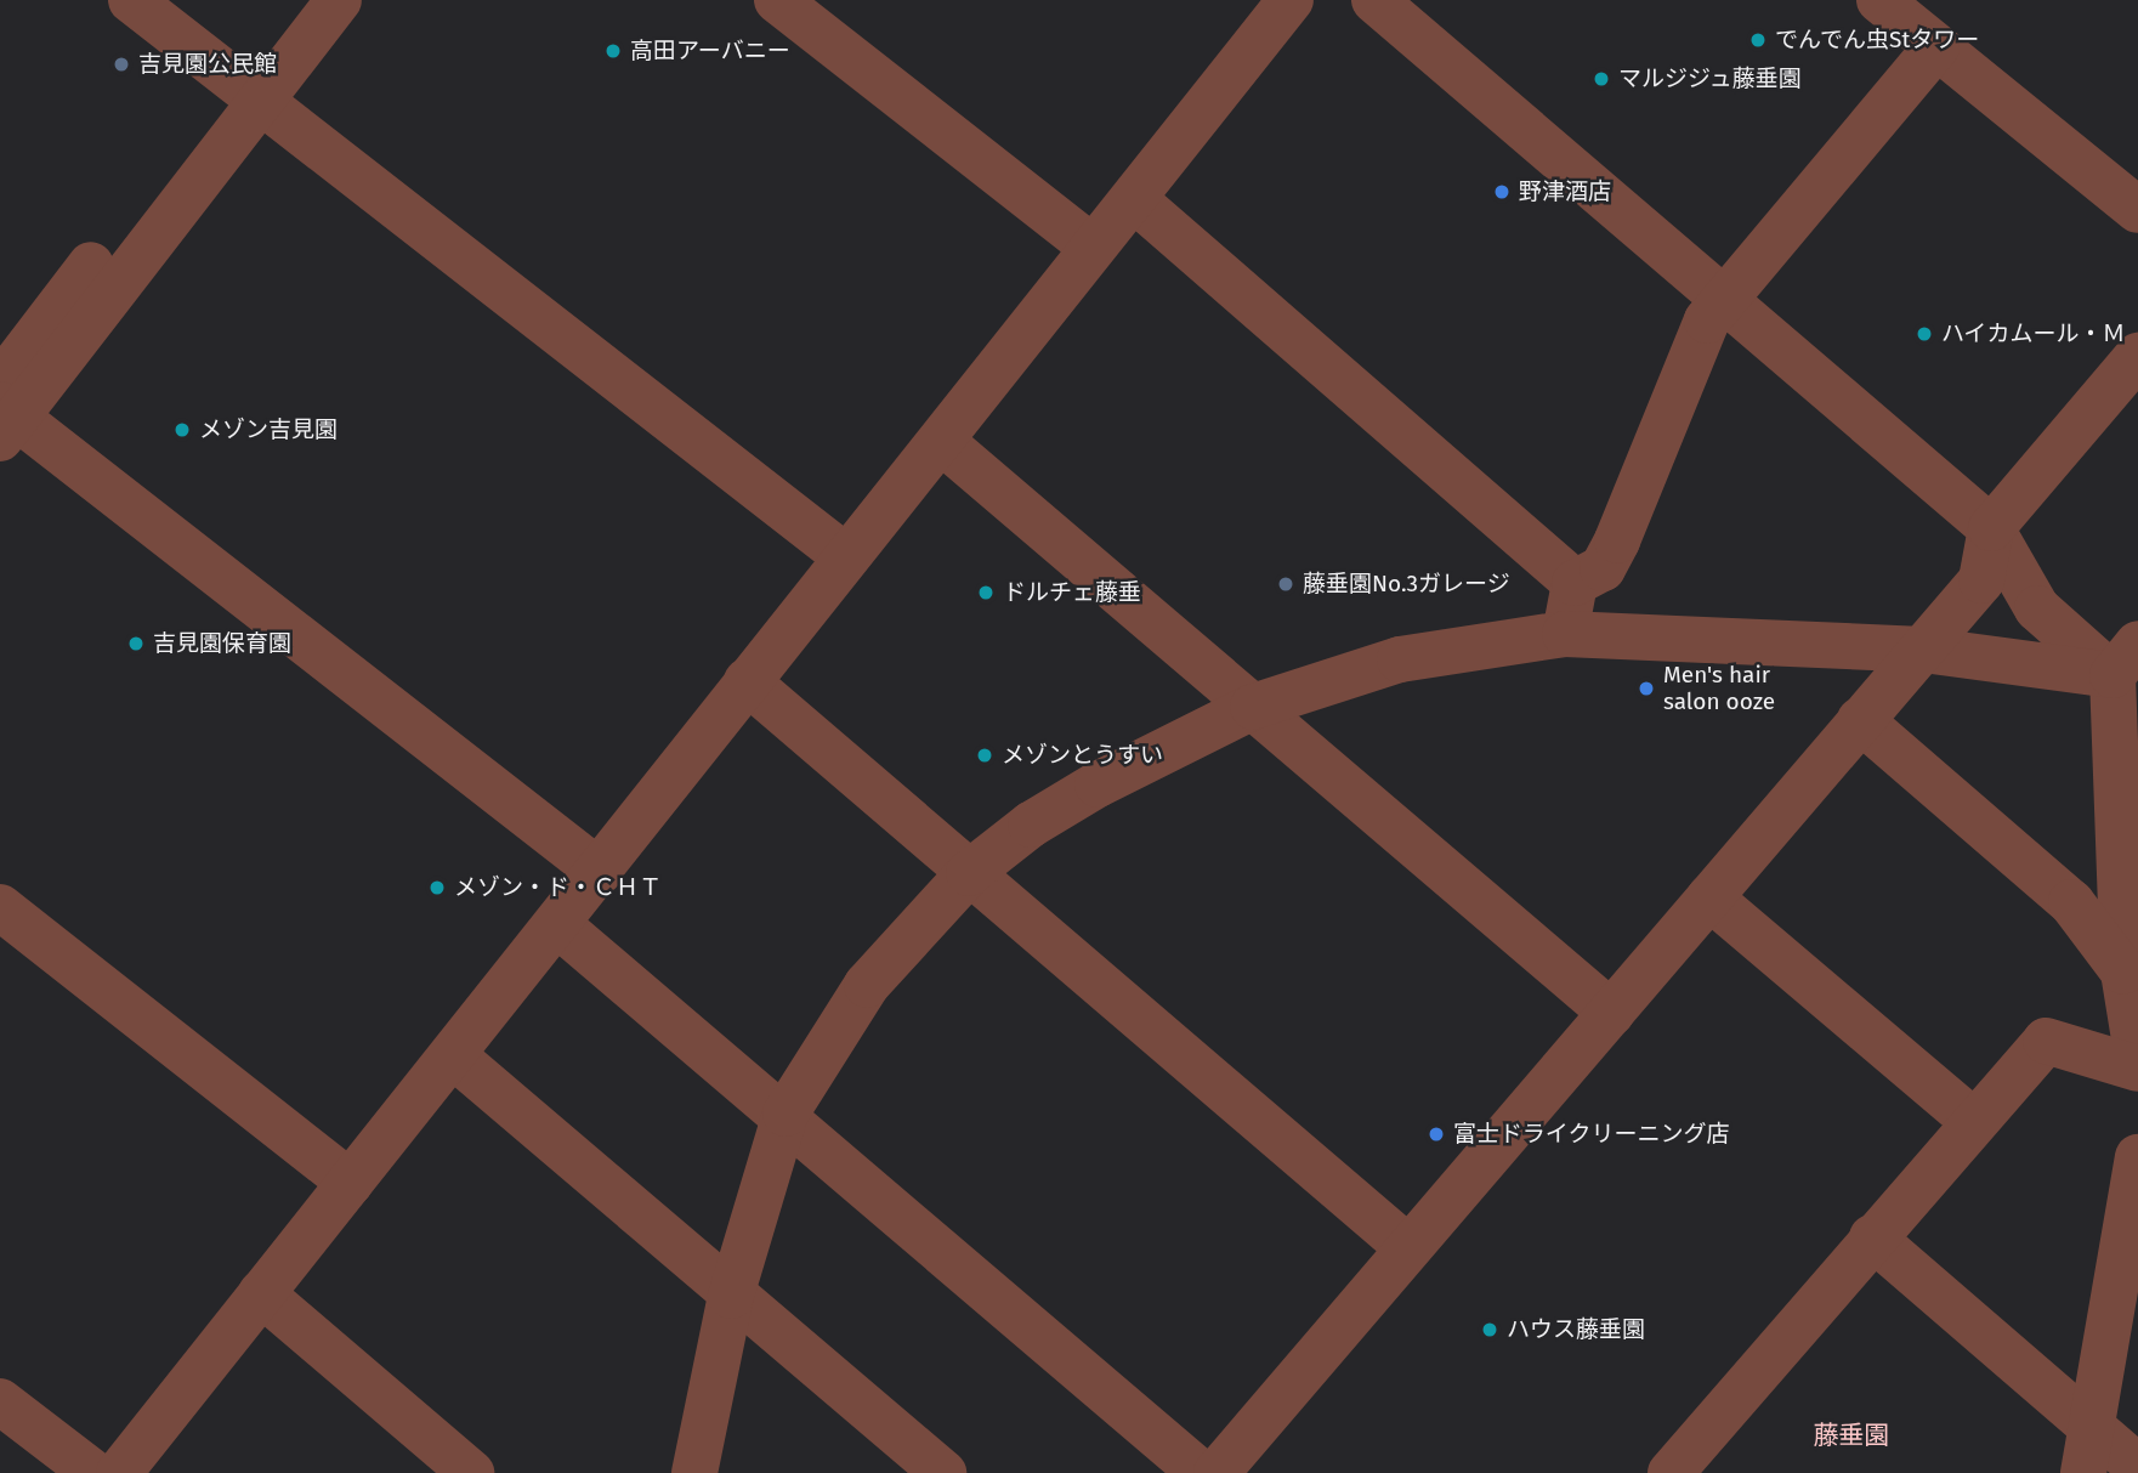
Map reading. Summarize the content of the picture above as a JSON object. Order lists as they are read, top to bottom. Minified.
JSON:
{"districts":["藤垂園"],"places":["でんでん虫Stタワー","高田アーバニー","吉見園公民館","マルジジュ藤垂園","野津酒店","ハイカムール・Ｍ","メゾン吉見園","藤垂園No.3ガレージ","ドルチェ藤垂","吉見園保育園","Men's hair salon ooze","メゾンとうすい","メゾン・ド・ＣＨＴ","富士ドライクリーニング店","ハウス藤垂園"]}
